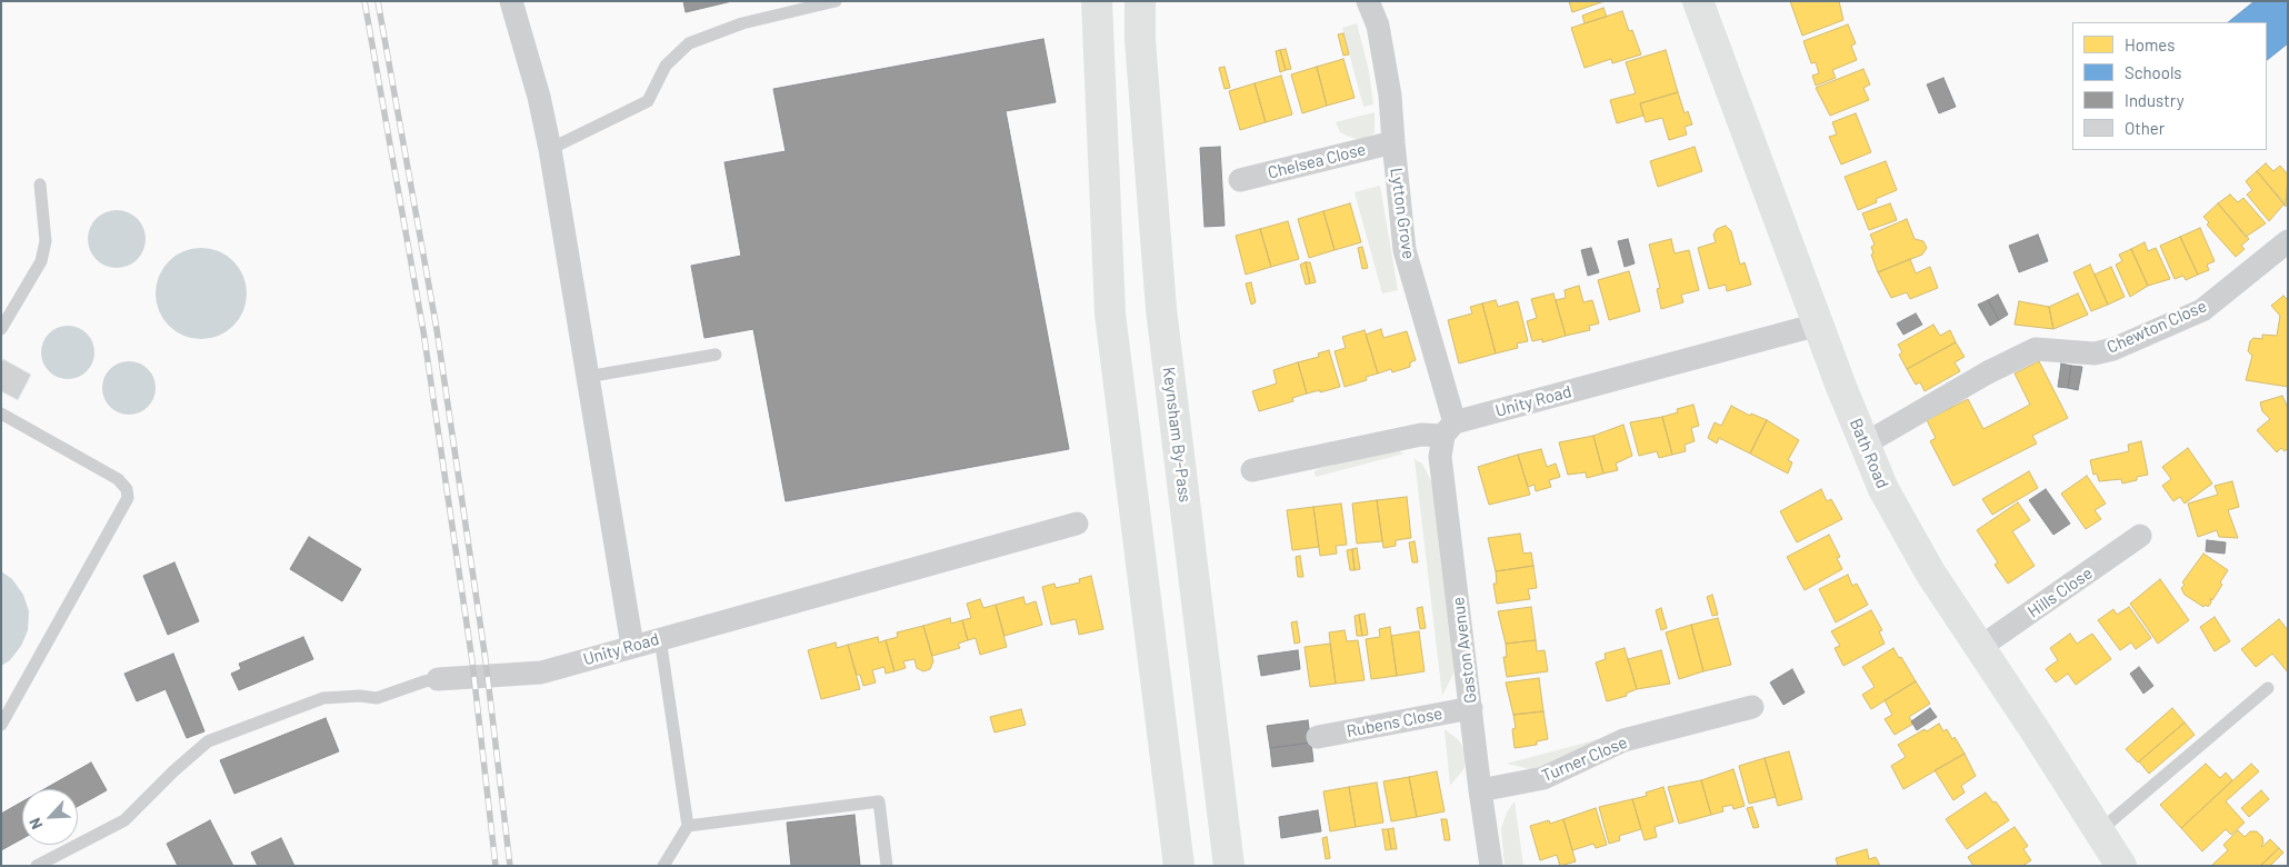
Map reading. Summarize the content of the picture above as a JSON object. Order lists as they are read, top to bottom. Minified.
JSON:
{"streets":{"main road":["Keynsham By-Pass","Bath Road"],"street":["Chelsea Close","Lytton Grove","Chewton Close","Unity Road","Hills Close","Gaston Avenue","Rubens Close","Turner Close"]},"crossings":[["Chelsea Close","Lytton Grove"],["Lytton Grove","Unity Road"],["Lytton Grove","Gaston Avenue"],["Chewton Close","Bath Road"],["Unity Road","Bath Road"],["Unity Road","Gaston Avenue"],["Bath Road","Hills Close"],["Gaston Avenue","Rubens Close"],["Gaston Avenue","Turner Close"]],"legend":["Homes","Schools","Industry","Other"],"north":"bottom left"}
